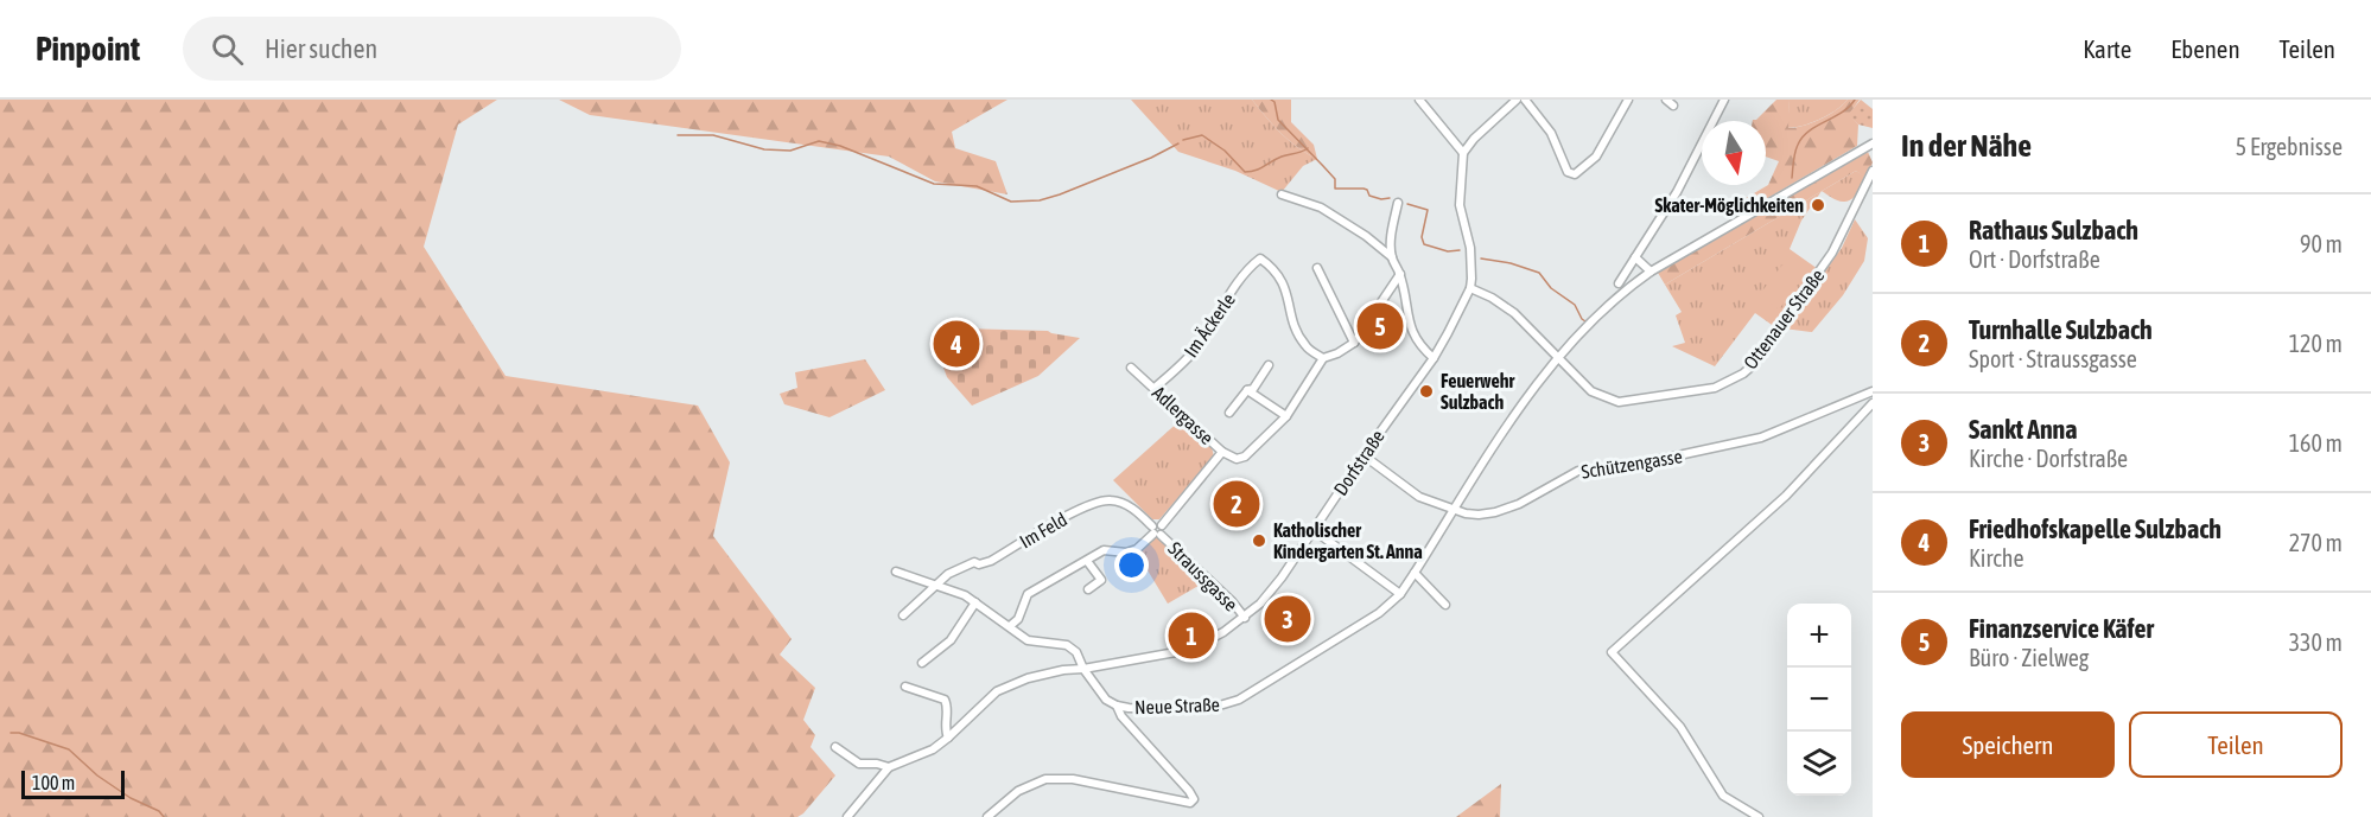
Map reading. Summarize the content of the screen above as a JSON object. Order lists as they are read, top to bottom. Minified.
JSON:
{"streets":{"street":["Ottenauer Straße","Im Äckerle","Adlergasse","Dorfstraße","Schützengasse","Im Feld","Straussgasse","Neue Straße"]},"crossings":[["Ottenauer Straße","Dorfstraße"],["Ottenauer Straße","Neue Straße"],["Im Äckerle","Adlergasse"],["Adlergasse","Straussgasse"],["Dorfstraße","Schützengasse"],["Dorfstraße","Straussgasse"],["Dorfstraße","Neue Straße"],["Schützengasse","Neue Straße"],["Im Feld","Straussgasse"],["Im Feld","Neue Straße"]],"places":["Skater-Möglichkeiten","Feuerwehr Sulzbach","Katholischer Kindergarten St. Anna"],"scale_bar":"100 m","north":"bottom","page":{"header":"Pinpoint","search":"Hier suchen","nav":["Karte","Ebenen","Teilen"],"heading":["In der Nähe","5 Ergebnisse"],"list":[{"mark":"1","name":"Rathaus Sulzbach","note":"Ort · Dorfstraße","value":"90 m"},{"mark":"2","name":"Turnhalle Sulzbach","note":"Sport · Straussgasse","value":"120 m"},{"mark":"3","name":"Sankt Anna","note":"Kirche · Dorfstraße","value":"160 m"},{"mark":"4","name":"Friedhofskapelle Sulzbach","note":"Kirche","value":"270 m"},{"mark":"5","name":"Finanzservice Käfer","note":"Büro · Zielweg","value":"330 m"}],"pins":["5","4","2","3","1"],"map_buttons":["+","−"],"buttons":["Speichern","Teilen"],"scale":"100 m"}}
